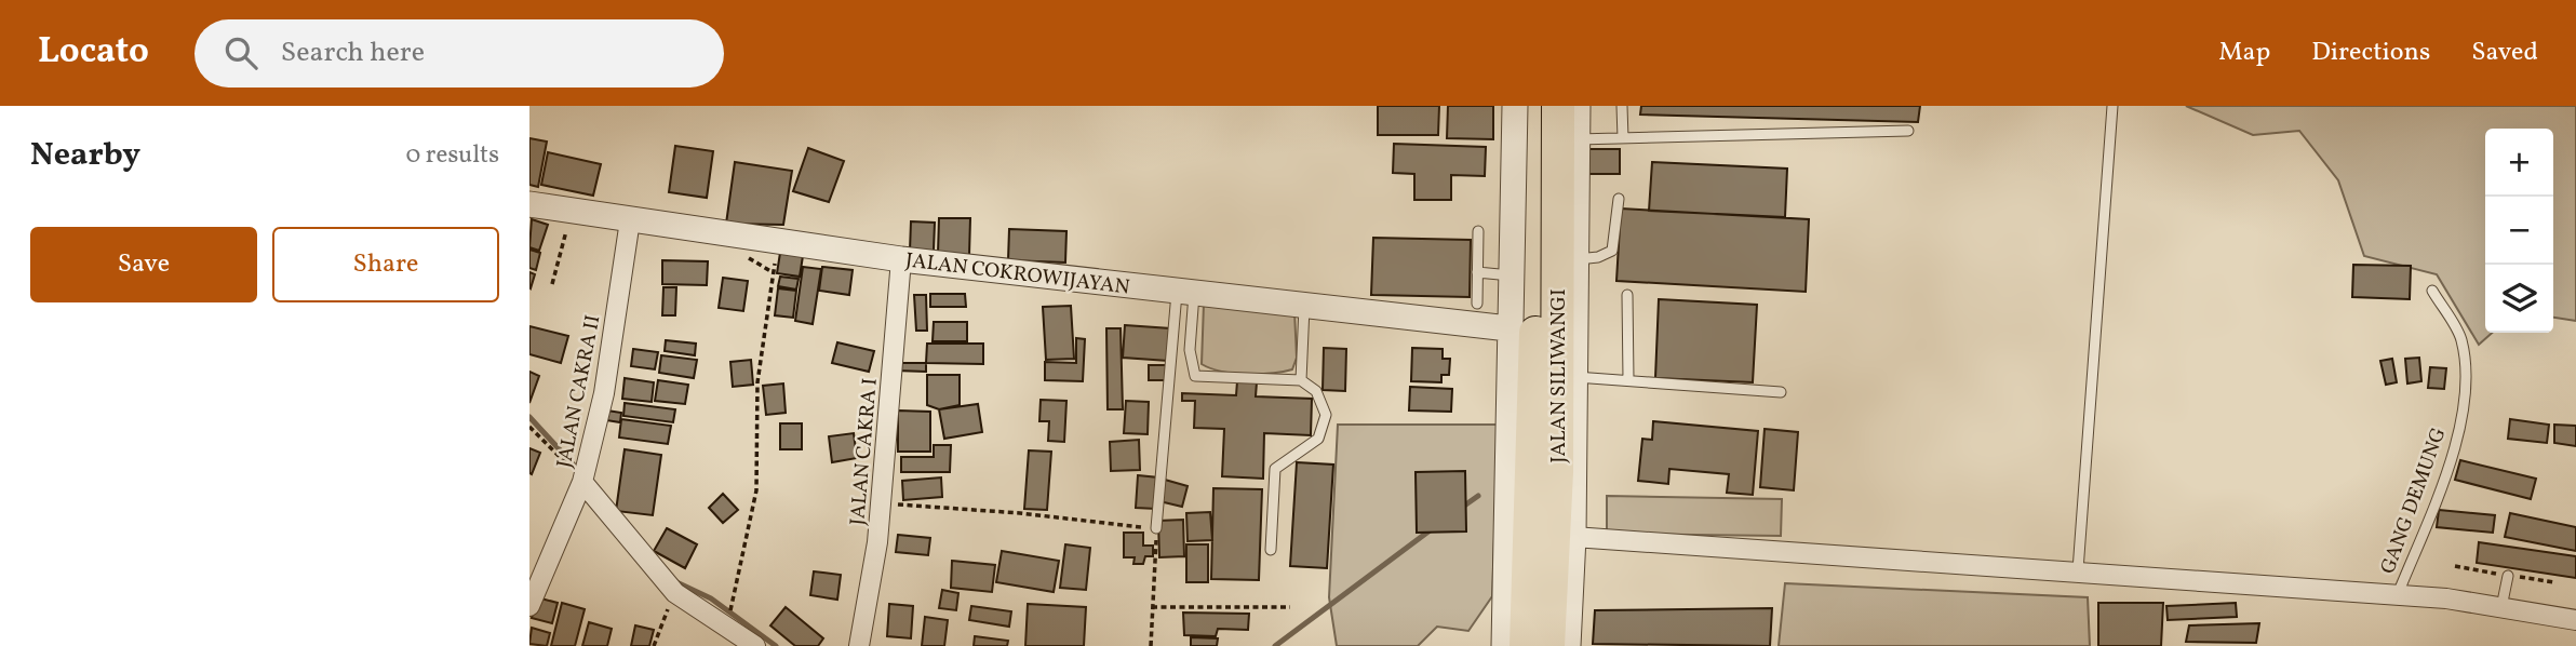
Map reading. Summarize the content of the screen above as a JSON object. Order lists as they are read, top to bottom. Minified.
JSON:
{"streets":{"highway":["JALAN SILIWANGI"],"street":["JALAN COKROWIJAYAN","JALAN CAKRA II","JALAN CAKRA I"],"lane":["GANG DEMUNG"]},"crossings":[["JALAN COKROWIJAYAN","JALAN CAKRA II"],["JALAN COKROWIJAYAN","JALAN CAKRA I"]],"page":{"header":"Locato","search":"Search here","nav":["Map","Directions","Saved"],"heading":["Nearby","0 results"],"map_buttons":["+","−"],"buttons":["Save","Share"]}}
